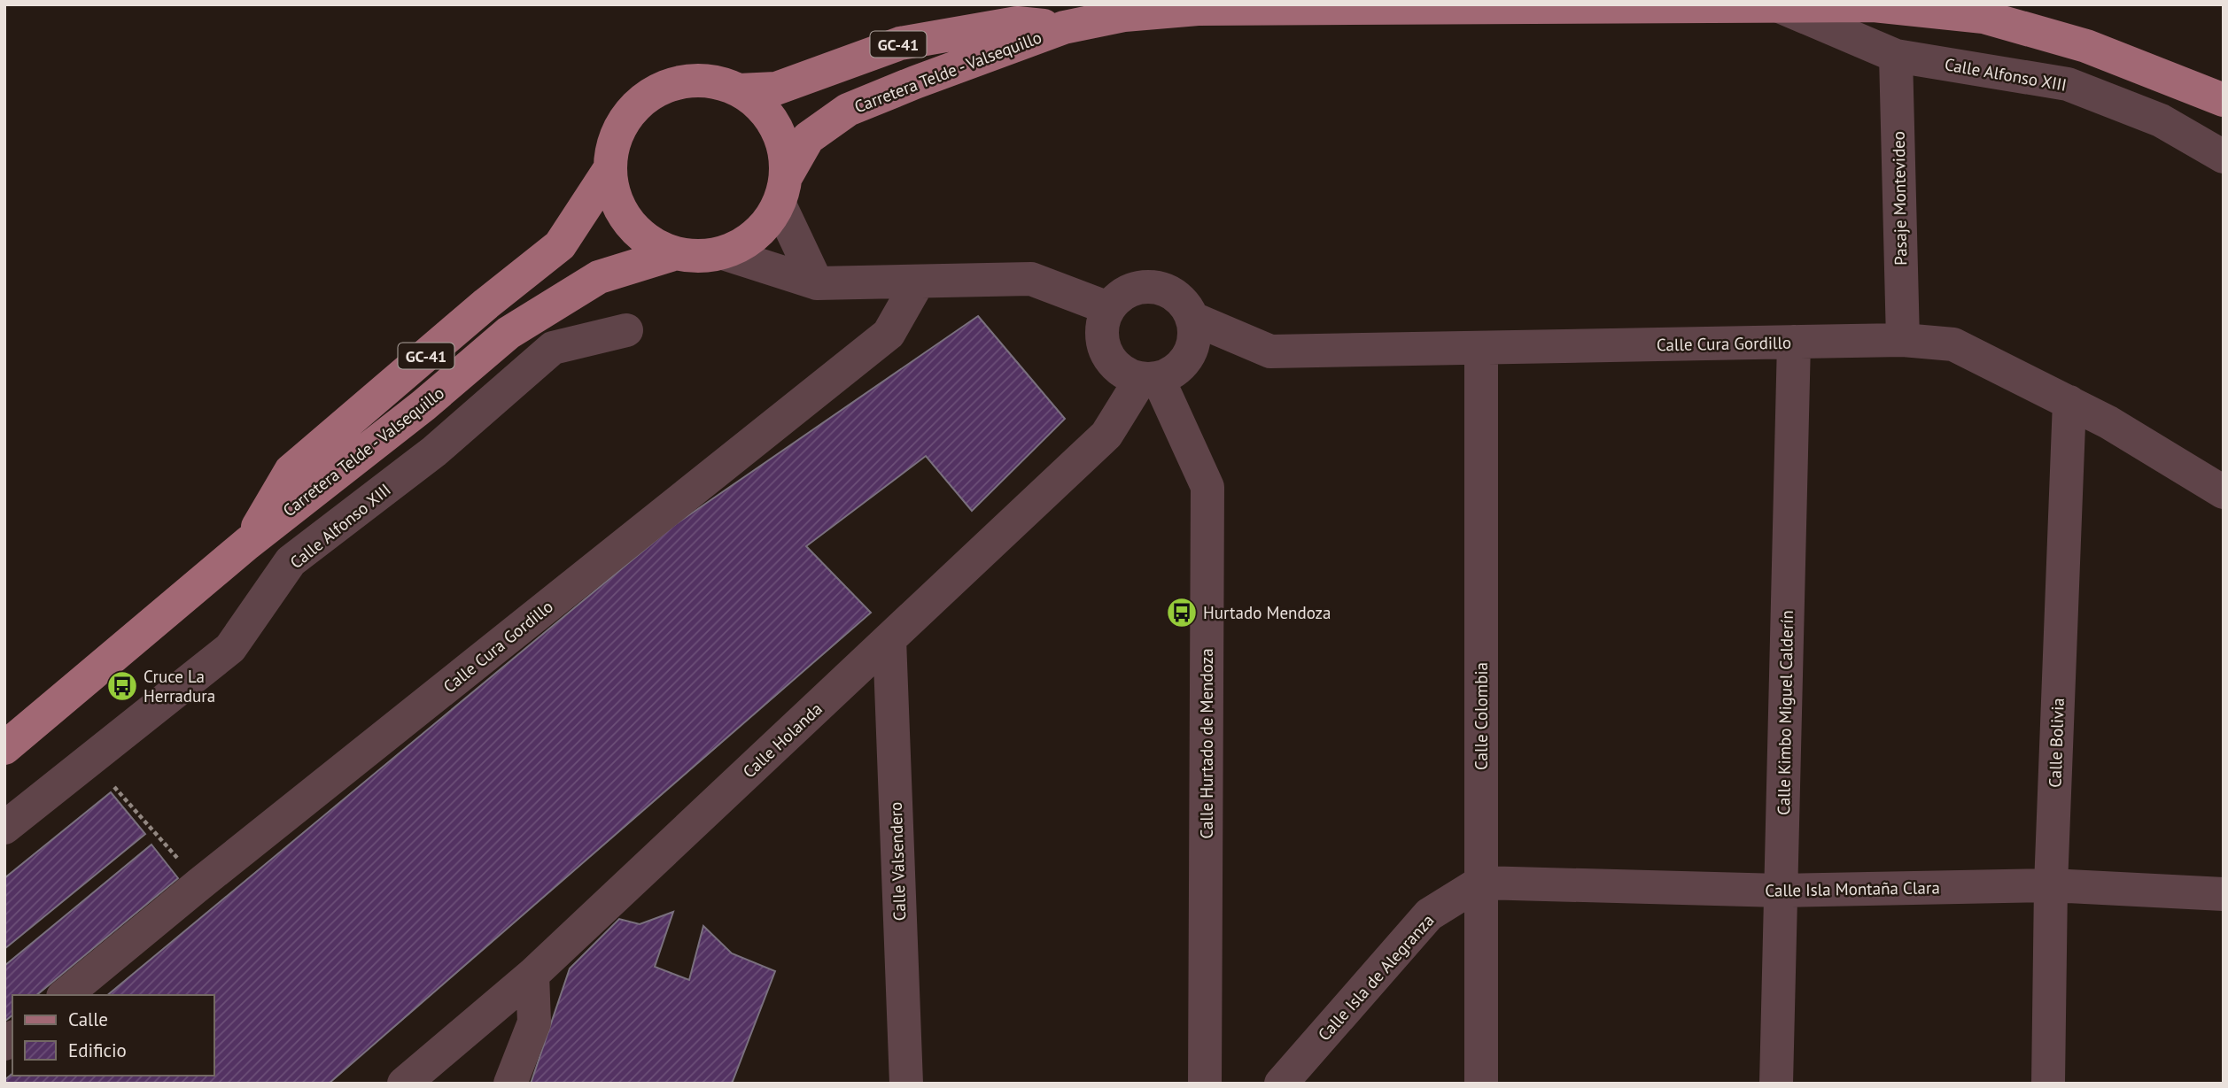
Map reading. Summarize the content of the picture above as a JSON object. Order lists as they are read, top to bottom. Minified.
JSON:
{"streets":{"main road":["GC-41","Carretera Telde - Valsequillo"],"street":["Calle Alfonso XIII","Pasaje Montevideo","Calle Cura Gordillo","Calle Kimbo Miguel Calderín","Calle Colombia","Calle Holanda","Calle Bolivia","Calle Hurtado de Mendoza","Calle Valsendero","Calle Isla Montaña Clara","Calle Isla de Alegranza"]},"crossings":[["GC-41","Carretera Telde - Valsequillo"],["Carretera Telde - Valsequillo","Calle Alfonso XIII"],["Calle Alfonso XIII","Pasaje Montevideo"],["Pasaje Montevideo","Calle Cura Gordillo"],["Calle Cura Gordillo","Calle Kimbo Miguel Calderín"],["Calle Cura Gordillo","Calle Colombia"],["Calle Cura Gordillo","Calle Holanda"],["Calle Cura Gordillo","Calle Bolivia"],["Calle Cura Gordillo","Calle Hurtado de Mendoza"],["Calle Kimbo Miguel Calderín","Calle Isla Montaña Clara"],["Calle Colombia","Calle Isla Montaña Clara"],["Calle Colombia","Calle Isla de Alegranza"],["Calle Holanda","Calle Hurtado de Mendoza"],["Calle Holanda","Calle Valsendero"],["Calle Bolivia","Calle Isla Montaña Clara"],["Calle Isla Montaña Clara","Calle Isla de Alegranza"]],"places":{"bus stop":["Hurtado Mendoza","Cruce La Herradura"]},"legend":["Calle","Edificio"]}
